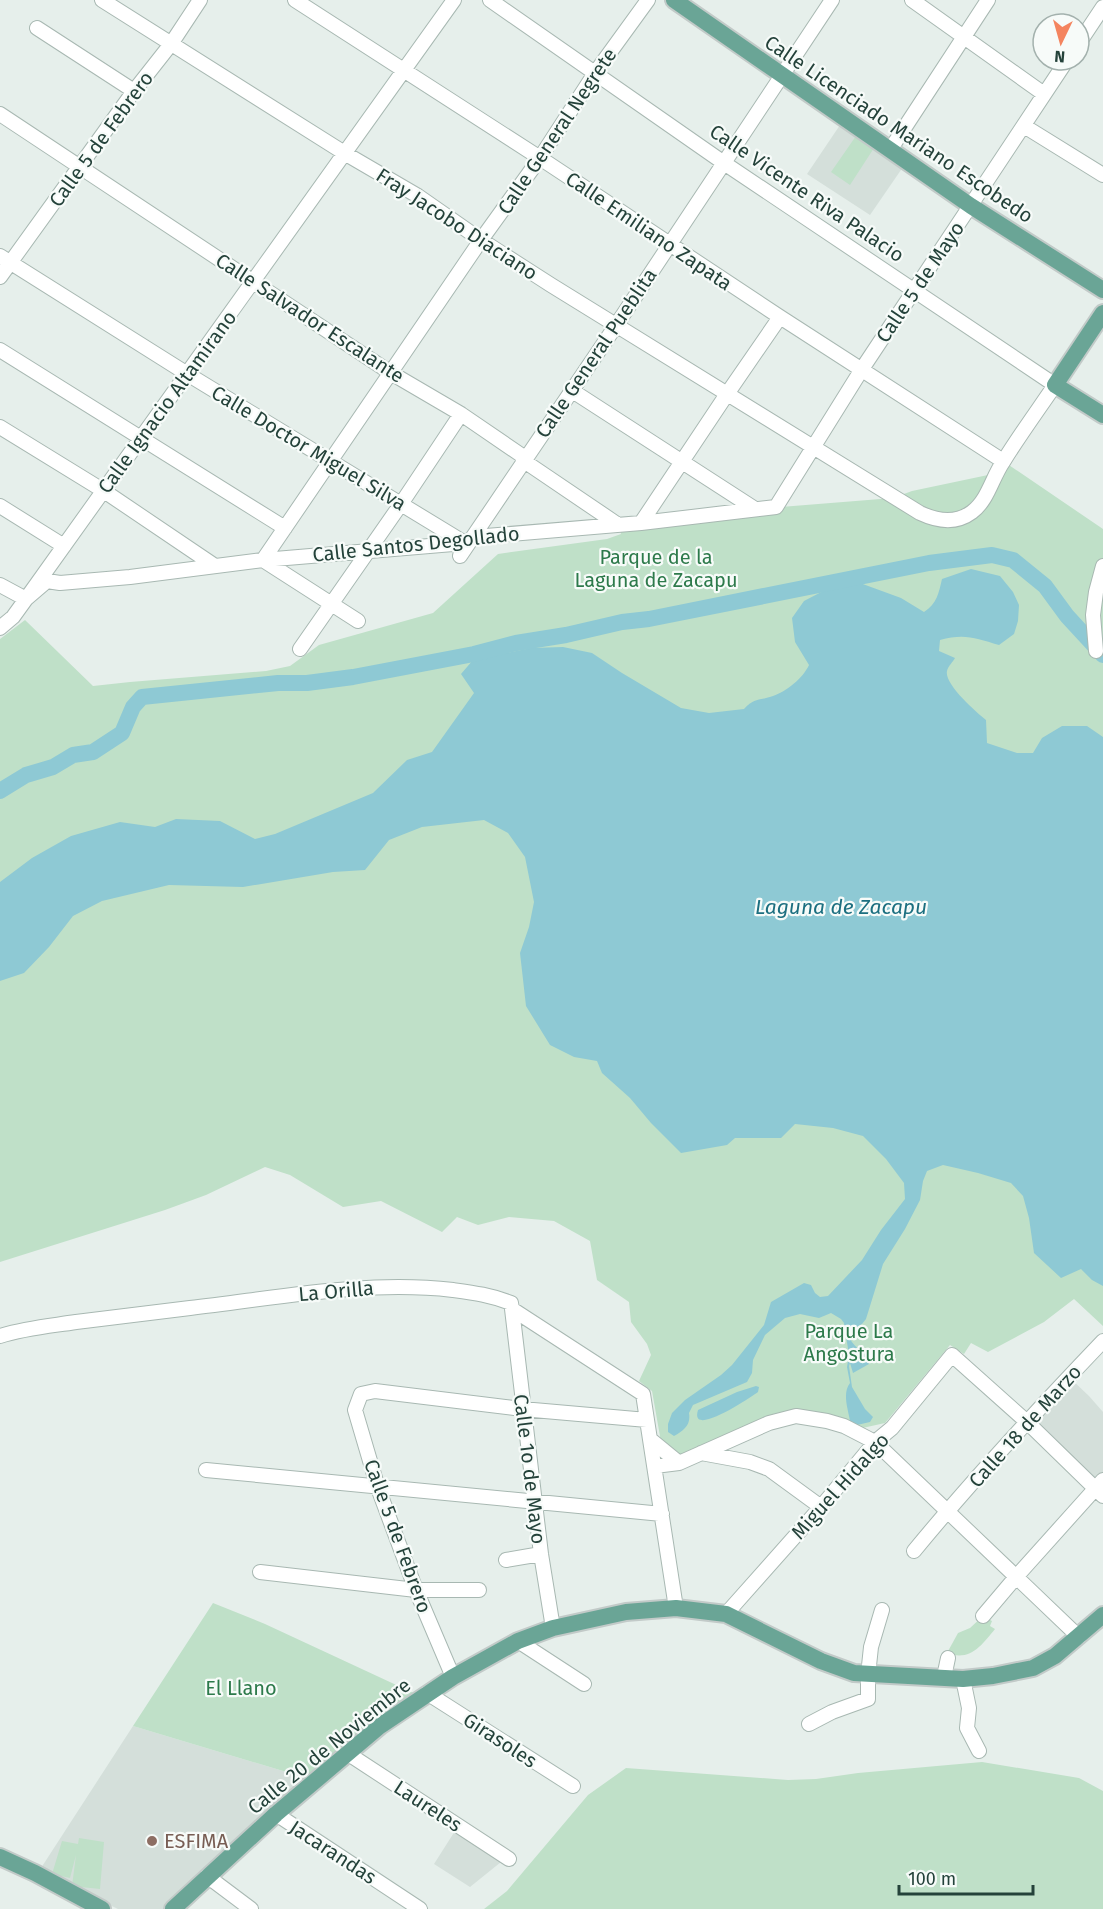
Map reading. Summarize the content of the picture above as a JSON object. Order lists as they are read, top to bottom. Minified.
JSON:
{"streets":{"main road":["Calle Licenciado Mariano Escobedo","Calle Vicente Riva Palacio","Calle 20 de Noviembre"],"street":["Calle General Negrete","Calle 5 de Febrero","Fray Jacobo Diaciano","Calle Emiliano Zapata","Calle 5 de Mayo","Calle Salvador Escalante","Calle General Pueblita","Calle Ignacio Altamirano","Calle Doctor Miguel Silva","Calle Santos Degollado","La Orilla","Calle 18 de Marzo","Calle 1o de Mayo","Miguel Hidalgo","Girasoles","Laureles","Jacarandas"]},"crossings":[["Calle Licenciado Mariano Escobedo","Calle 5 de Mayo"],["Calle Licenciado Mariano Escobedo","Calle General Pueblita"],["Calle General Negrete","Calle Vicente Riva Palacio"],["Calle General Negrete","Fray Jacobo Diaciano"],["Calle General Negrete","Calle Emiliano Zapata"],["Calle General Negrete","Calle Salvador Escalante"],["Calle General Negrete","Calle Doctor Miguel Silva"],["Calle General Negrete","Calle Santos Degollado"],["Calle 5 de Febrero","Fray Jacobo Diaciano"],["Calle 5 de Febrero","Calle Salvador Escalante"],["Calle 5 de Febrero","Calle Doctor Miguel Silva"],["Calle 5 de Febrero","Calle 1o de Mayo"],["Calle 5 de Febrero","Calle 20 de Noviembre"],["Calle Vicente Riva Palacio","Fray Jacobo Diaciano"],["Calle Vicente Riva Palacio","Calle 5 de Mayo"],["Calle Vicente Riva Palacio","Calle General Pueblita"],["Fray Jacobo Diaciano","Calle Emiliano Zapata"],["Fray Jacobo Diaciano","Calle 5 de Mayo"],["Fray Jacobo Diaciano","Calle General Pueblita"],["Fray Jacobo Diaciano","Calle Ignacio Altamirano"],["Calle Emiliano Zapata","Calle 5 de Mayo"],["Calle Emiliano Zapata","Calle General Pueblita"],["Calle Emiliano Zapata","Calle Ignacio Altamirano"],["Calle 5 de Mayo","Calle Santos Degollado"],["Calle Salvador Escalante","Calle General Pueblita"],["Calle Salvador Escalante","Calle Ignacio Altamirano"],["Calle Salvador Escalante","Calle Santos Degollado"],["Calle General Pueblita","Calle Doctor Miguel Silva"],["Calle General Pueblita","Calle Santos Degollado"],["Calle Ignacio Altamirano","Calle Doctor Miguel Silva"],["Calle Ignacio Altamirano","Calle Santos Degollado"],["Calle Doctor Miguel Silva","Calle Santos Degollado"],["La Orilla","Calle 1o de Mayo"],["Calle 18 de Marzo","Miguel Hidalgo"],["Calle 1o de Mayo","Calle 20 de Noviembre"],["Miguel Hidalgo","Calle 20 de Noviembre"],["Girasoles","Calle 20 de Noviembre"],["Calle 20 de Noviembre","Laureles"],["Calle 20 de Noviembre","Jacarandas"]],"water":["Laguna de Zacapu"],"parks":["Parque de la Laguna de Zacapu","Parque La Angostura","El Llano"],"places":["ESFIMA"],"scale_bar":"100 m","north":"bottom"}
